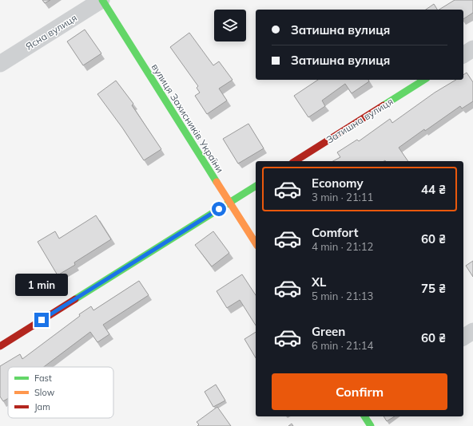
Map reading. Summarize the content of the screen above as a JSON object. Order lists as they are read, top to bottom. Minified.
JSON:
{"streets":{"street":["Ясна вулиця","вулиця Захисників України","Затишна вулиця"]},"crossings":[["Ясна вулиця","вулиця Захисників України"]],"legend":["Fast","Slow","Jam"],"page":{"banner":["Затишна вулиця","Затишна вулиця"],"list":[{"name":"Economy","note":"3 min · 21:11","value":"44 ₴"},{"name":"Comfort","note":"4 min · 21:12","value":"60 ₴"},{"name":"XL","note":"5 min · 21:13","value":"75 ₴"},{"name":"Green","note":"6 min · 21:14","value":"60 ₴"}],"bubble":"1 min","buttons":"Confirm"}}
